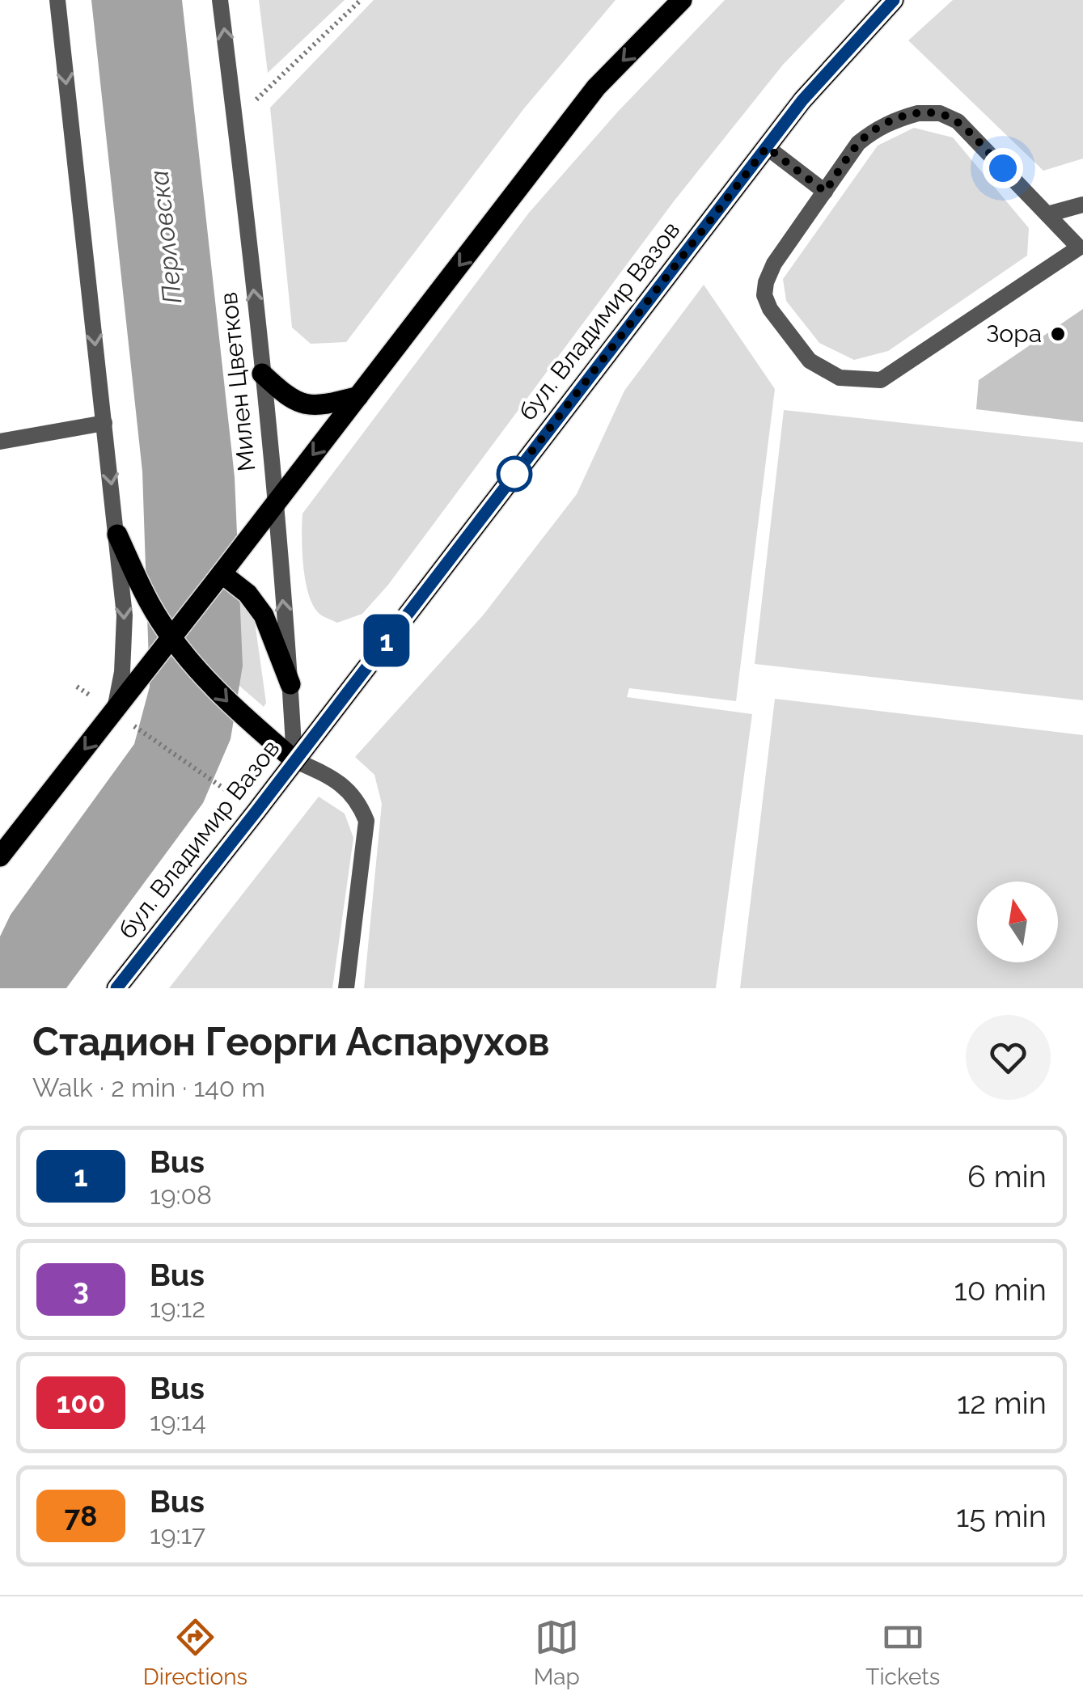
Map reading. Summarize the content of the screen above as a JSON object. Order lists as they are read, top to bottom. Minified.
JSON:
{"streets":{"main road":["бул. Владимир Вазов"],"street":["Милен Цветков"]},"crossings":[["бул. Владимир Вазов","Милен Цветков"]],"one_way":["Милен Цветков"],"water":["Перловска"],"places":["Зора"],"lines":["bus line 1"],"north":"top","page":{"on_map":"1","heading":["Стадион Георги Аспарухов","Walk · 2 min · 140 m"],"list":[{"mark":"1","name":"Bus","note":"19:08","value":"6 min"},{"mark":"3","name":"Bus","note":"19:12","value":"10 min"},{"mark":"100","name":"Bus","note":"19:14","value":"12 min"},{"mark":"78","name":"Bus","note":"19:17","value":"15 min"}],"tabs":["Directions","Map","Tickets"]}}
